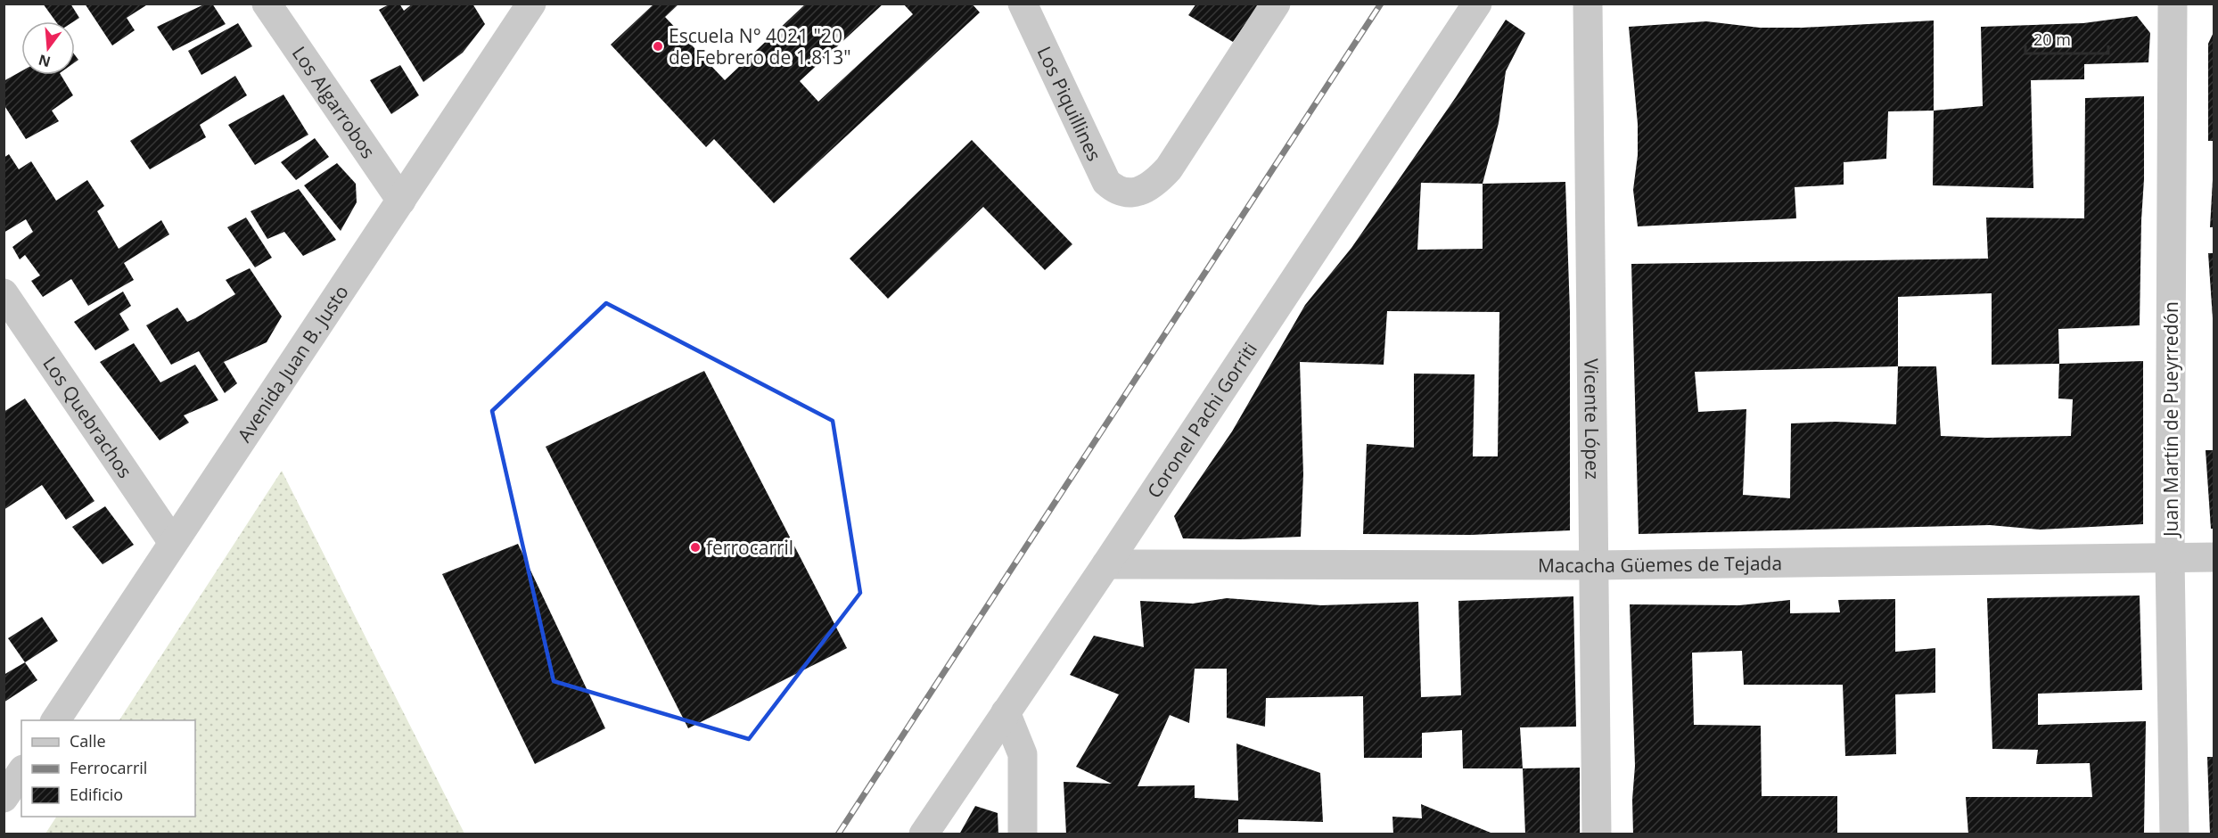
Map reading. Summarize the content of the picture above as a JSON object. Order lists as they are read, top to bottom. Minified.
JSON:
{"streets":{"street":["Los Algarrobos","Los Piquillines","Avenida Juan B. Justo","Los Quebrachos","Vicente López","Juan Martín de Pueyrredón","Coronel Pachi Gorriti","Macacha Güemes de Tejada"]},"crossings":[["Los Algarrobos","Avenida Juan B. Justo"],["Avenida Juan B. Justo","Los Quebrachos"],["Vicente López","Macacha Güemes de Tejada"],["Juan Martín de Pueyrredón","Macacha Güemes de Tejada"],["Coronel Pachi Gorriti","Macacha Güemes de Tejada"]],"places":["Escuela N° 4021 \"20 de Febrero de 1.813\"","ferrocarril"],"legend":["Calle","Ferrocarril","Edificio"],"scale_bar":"20 m","north":"bottom"}
